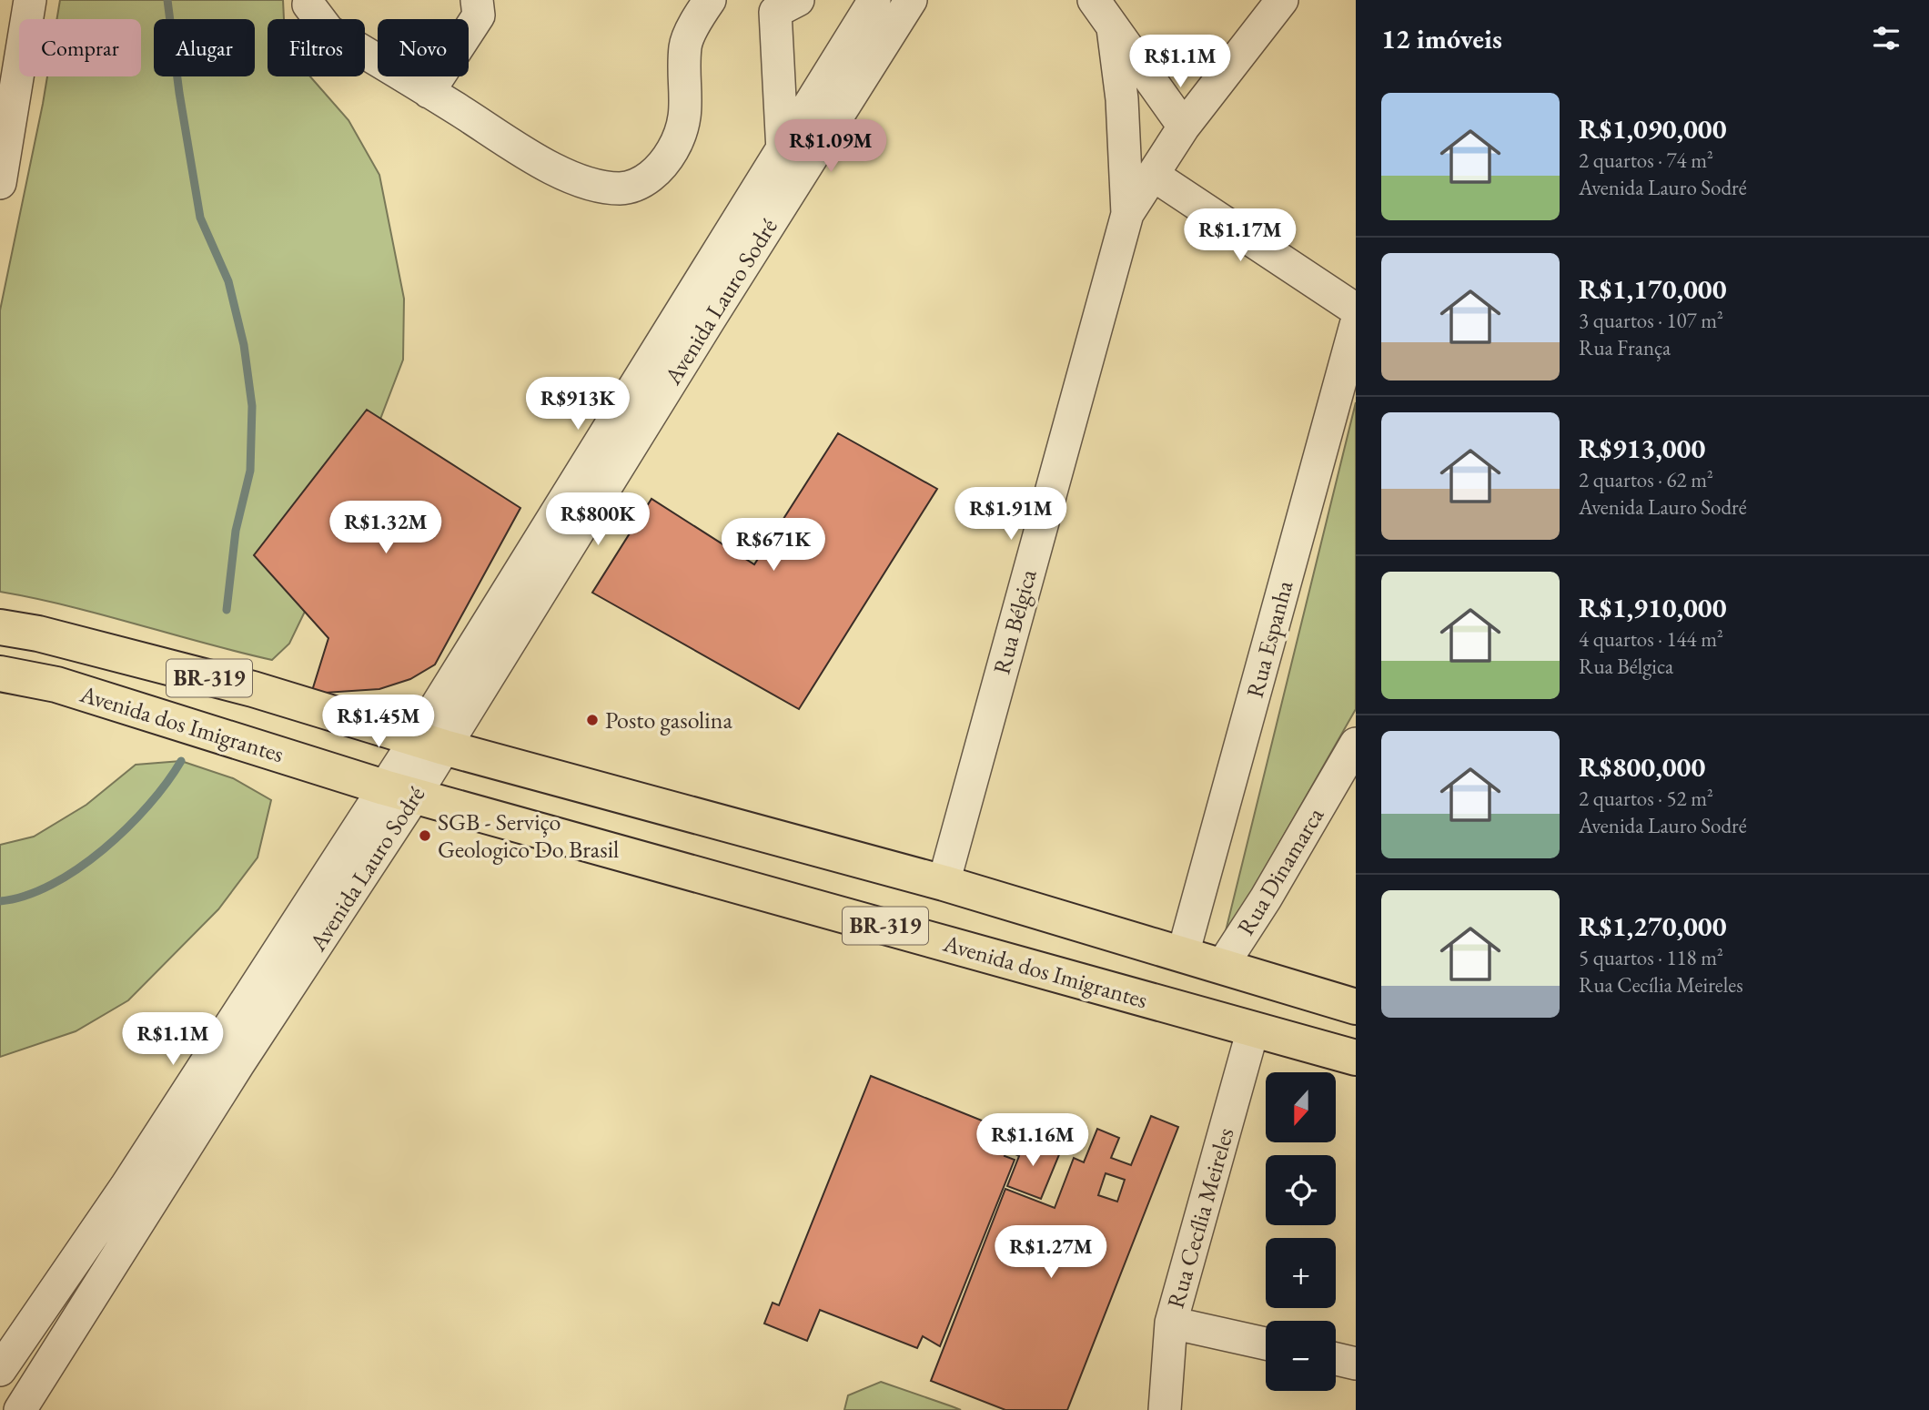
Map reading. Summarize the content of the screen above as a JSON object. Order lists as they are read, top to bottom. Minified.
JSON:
{"streets":{"highway":["BR-319","Avenida dos Imigrantes"],"street":["Avenida Lauro Sodré","Rua Bélgica","Rua Espanha","Rua Dinamarca","Rua Cecília Meireles"]},"crossings":[["Avenida Lauro Sodré","Avenida dos Imigrantes"],["Rua Bélgica","Avenida dos Imigrantes"],["Rua Espanha","Avenida dos Imigrantes"],["Avenida dos Imigrantes","Rua Dinamarca"],["Avenida dos Imigrantes","Rua Cecília Meireles"]],"places":["Posto gasolina","SGB - Serviço Geologico Do Brasil"],"north":"bottom","page":{"heading":"12 imóveis","chip":["Comprar","Alugar","Filtros","Novo"],"price":["R$1.1M","R$1.09M","R$1.17M","R$913K","R$1.91M","R$800K","R$1.32M","R$671K","R$1.45M","R$1.1M","R$1.16M","R$1.27M"],"list":[{"name":"R$1,090,000","note":"2 quartos · 74 m² · Avenida Lauro Sodré"},{"name":"R$1,170,000","note":"3 quartos · 107 m² · Rua França"},{"name":"R$913,000","note":"2 quartos · 62 m² · Avenida Lauro Sodré"},{"name":"R$1,910,000","note":"4 quartos · 144 m² · Rua Bélgica"},{"name":"R$800,000","note":"2 quartos · 52 m² · Avenida Lauro Sodré"},{"name":"R$1,270,000","note":"5 quartos · 118 m² · Rua Cecília Meireles"}],"map_buttons":["+","−"]}}
